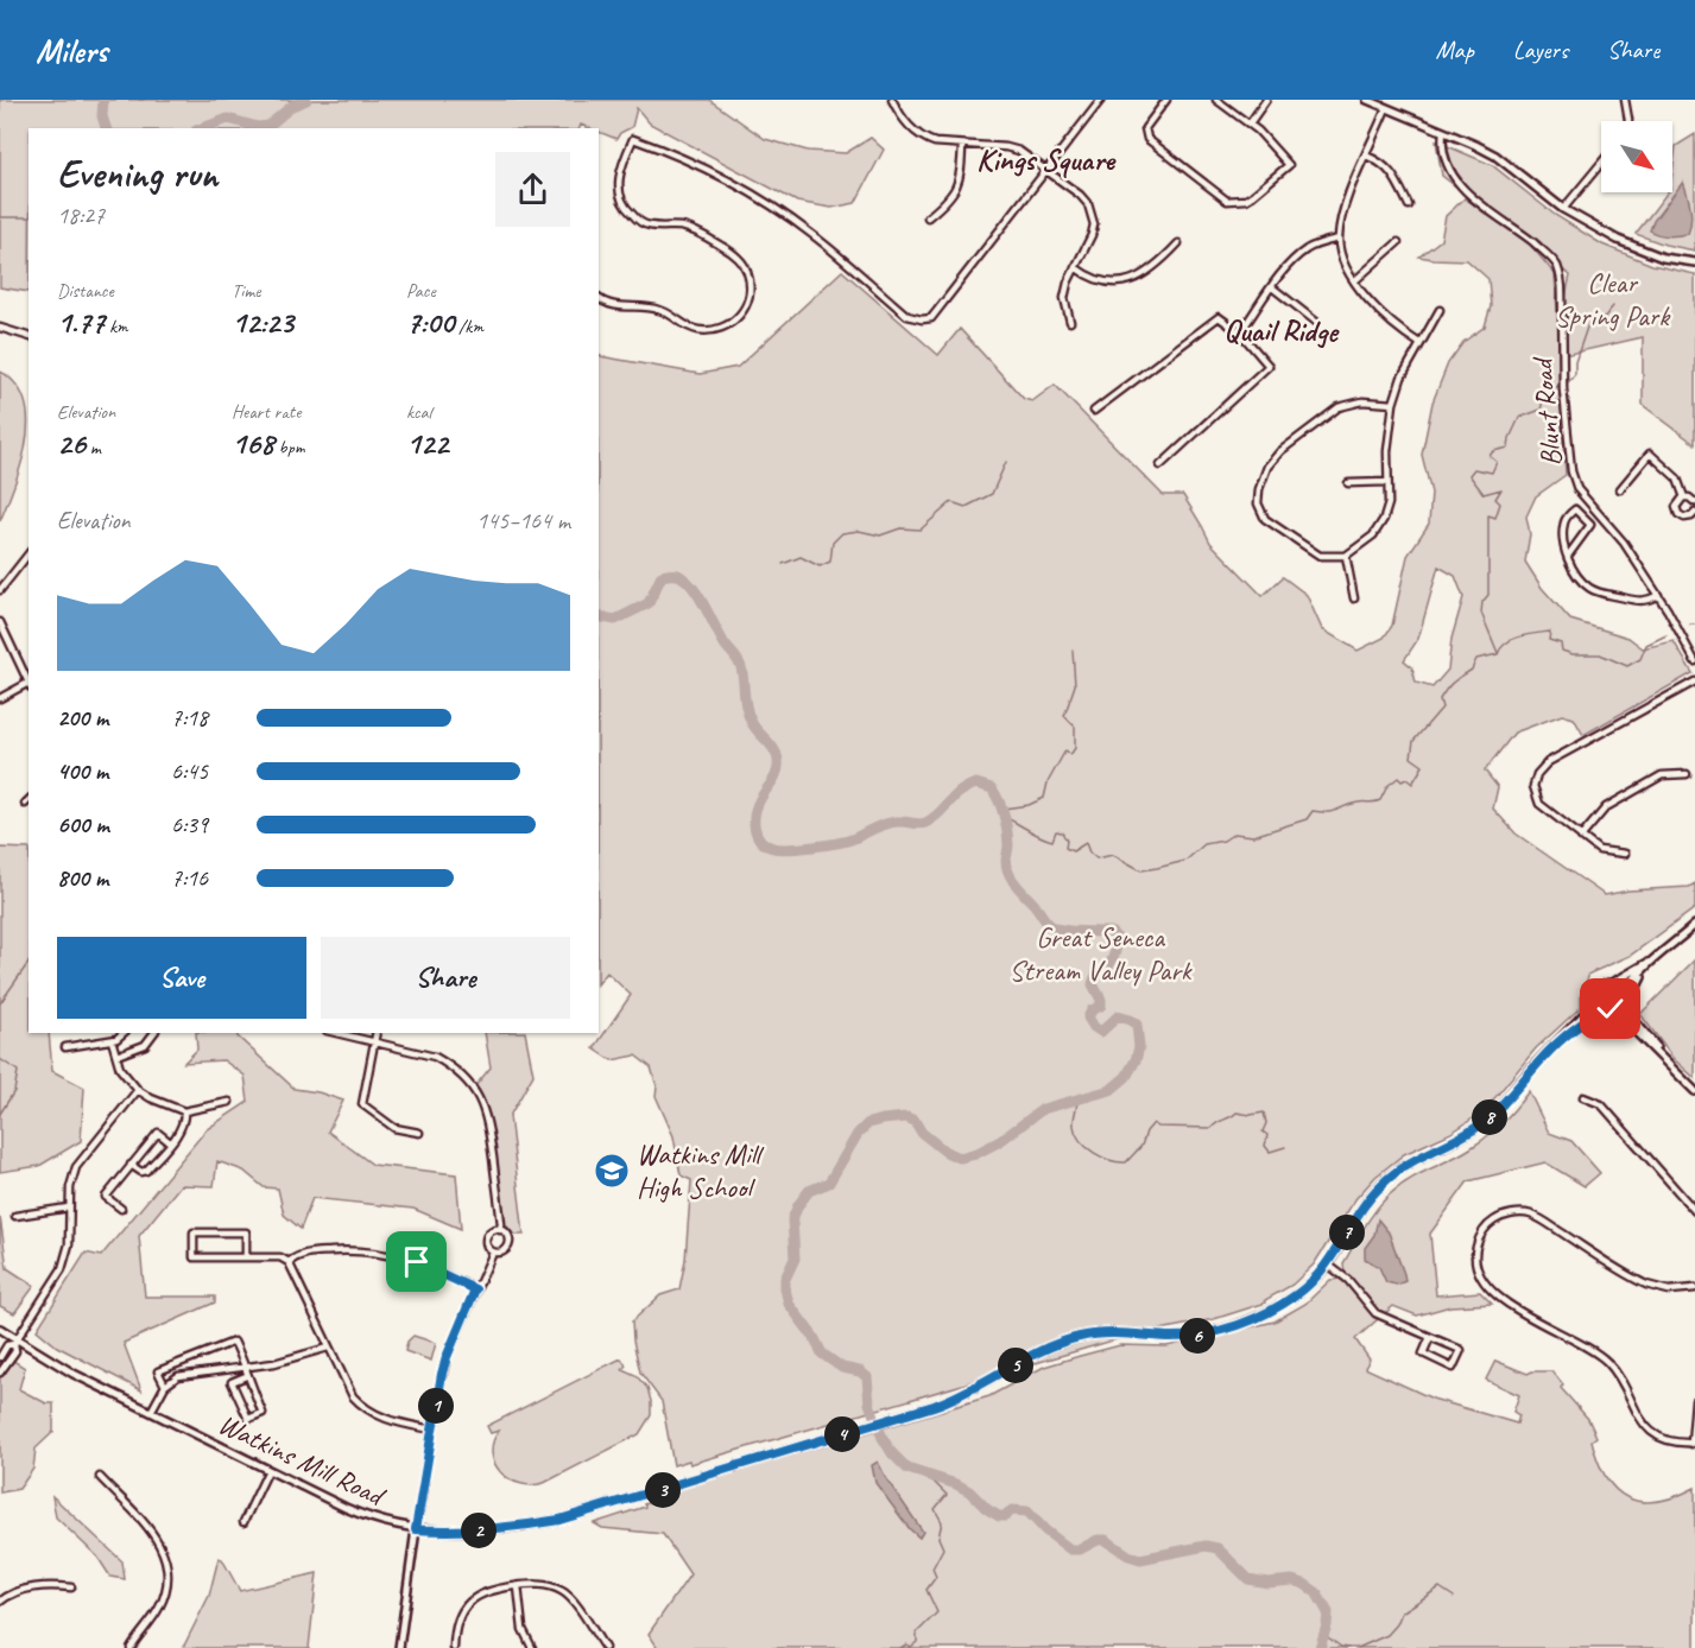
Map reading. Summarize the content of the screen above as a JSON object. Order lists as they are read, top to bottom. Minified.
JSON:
{"streets":{"street":["Blunt Road","Watkins Mill Road"]},"districts":["Kings Square","Quail Ridge"],"parks":["Clear Spring Park","Great Seneca Stream Valley Park"],"places":{"school or university":["Watkins Mill High School"]},"north":"bottom right","page":{"header":"Milers","nav":["Map","Layers","Share"],"heading":["Evening run","18:27"],"stats":[["Distance","1.77 km"],["Time","12:23"],["Pace","7:00 /km"],["Elevation","26 m"],["Heart rate","168 bpm"],["kcal","122"]],"chart":["Elevation","145–164 m"],"list":[{"name":"200 m","note":"7:18"},{"name":"400 m","note":"6:45"},{"name":"600 m","note":"6:39"},{"name":"800 m","note":"7:16"}],"buttons":["Save","Share"],"pins":["8","7","6","5","1","4","3","2"]}}
